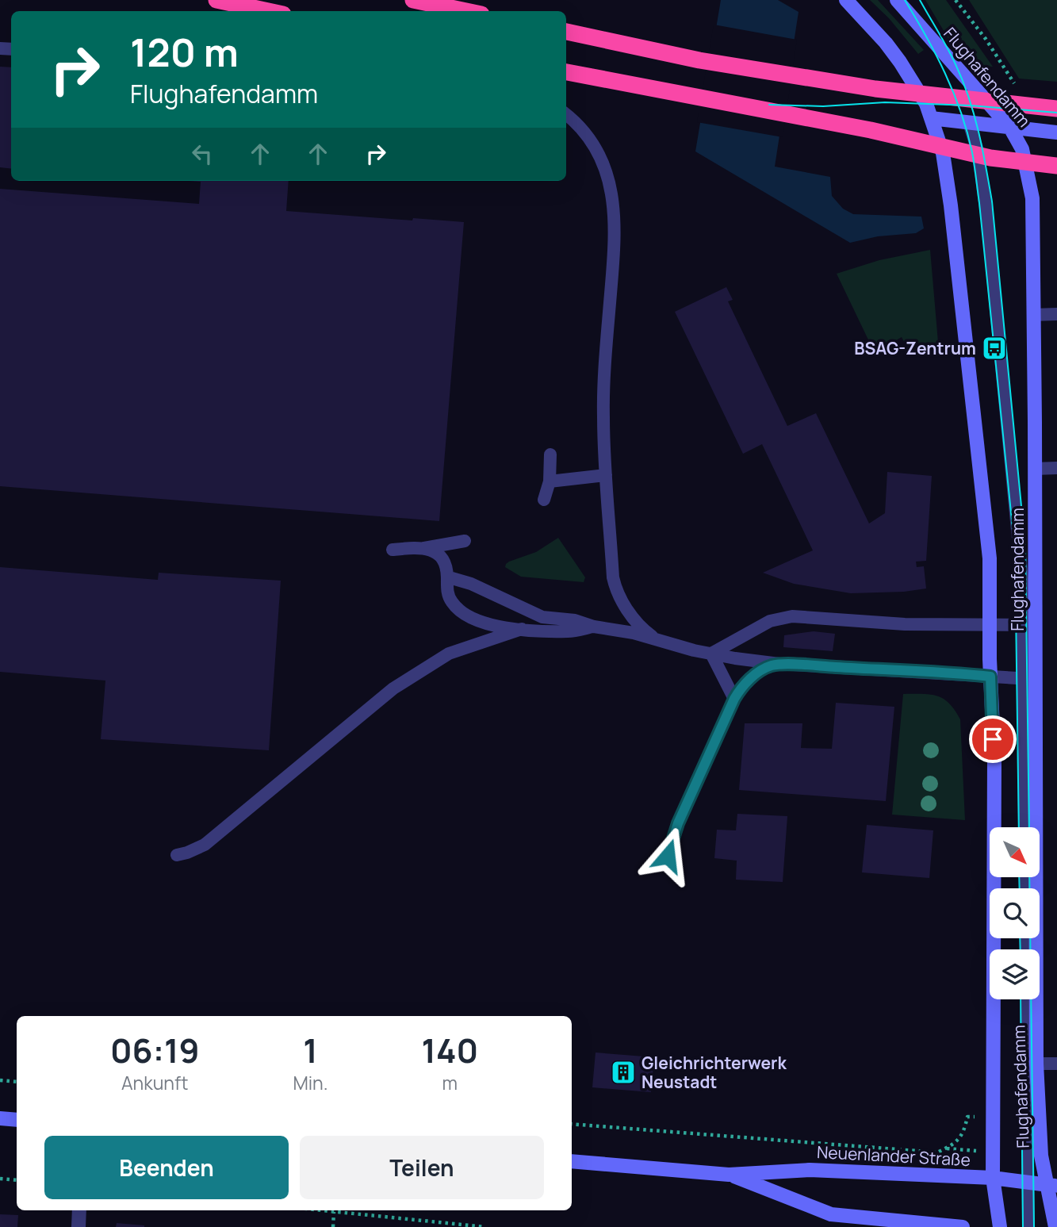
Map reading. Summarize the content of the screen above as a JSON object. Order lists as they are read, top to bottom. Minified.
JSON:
{"streets":{"main road":["Flughafendamm","Neuenlander Straße"]},"crossings":[["Flughafendamm","Neuenlander Straße"]],"places":{"bus stop":["BSAG-Zentrum"],"building":["Gleichrichterwerk Neustadt"]},"north":"bottom right","page":{"turn":["120 m","Flughafendamm"],"eta":["06:19","Ankunft","1","Min.","140","m"],"buttons":["Beenden","Teilen"]}}
